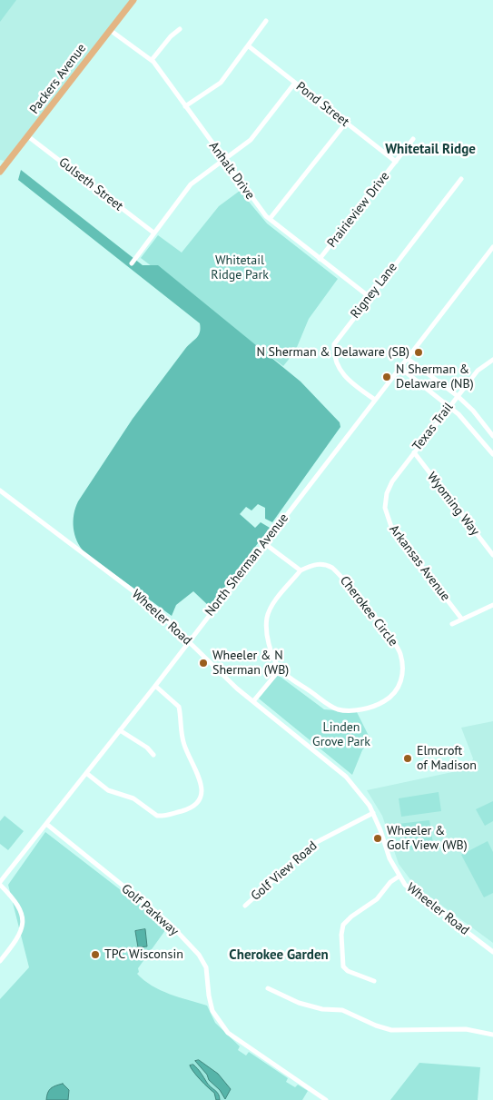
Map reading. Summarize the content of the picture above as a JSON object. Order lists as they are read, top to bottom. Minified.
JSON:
{"streets":{"main road":["Packers Avenue"],"street":["Pond Street","Anhalt Drive","Gulseth Street","Prairieview Drive","Rigney Lane","Texas Trail","Wyoming Way","Arkansas Avenue","North Sherman Avenue","Cherokee Circle","Wheeler Road","Golf View Road","Golf Parkway"]},"crossings":[["Packers Avenue","Anhalt Drive"],["Packers Avenue","Gulseth Street"],["Pond Street","Prairieview Drive"],["Anhalt Drive","Prairieview Drive"],["Anhalt Drive","Rigney Lane"],["Rigney Lane","North Sherman Avenue"],["Texas Trail","Wyoming Way"],["Texas Trail","Arkansas Avenue"],["North Sherman Avenue","Wheeler Road"],["North Sherman Avenue","Golf Parkway"],["Wheeler Road","Golf View Road"]],"districts":["Whitetail Ridge","Cherokee Garden"],"parks":["Whitetail Ridge Park","Linden Grove Park"],"places":["N Sherman & Delaware (SB)","N Sherman & Delaware (NB)","Wheeler & N Sherman (WB)","Elmcroft of Madison","Wheeler & Golf View (WB)","TPC Wisconsin"]}
